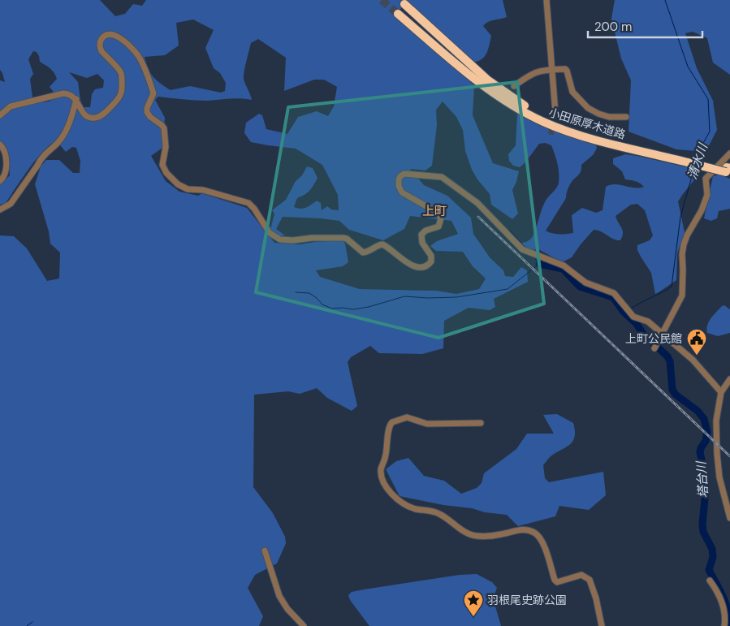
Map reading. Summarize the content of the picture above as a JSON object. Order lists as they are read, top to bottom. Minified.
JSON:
{"streets":{"highway":["小田原厚木道路"]},"districts":["上町"],"water":["清水川","塔台川"],"places":{"public building":["上町公民館"],"place":["羽根尾史跡公園"]},"scale_bar":"200 m"}
